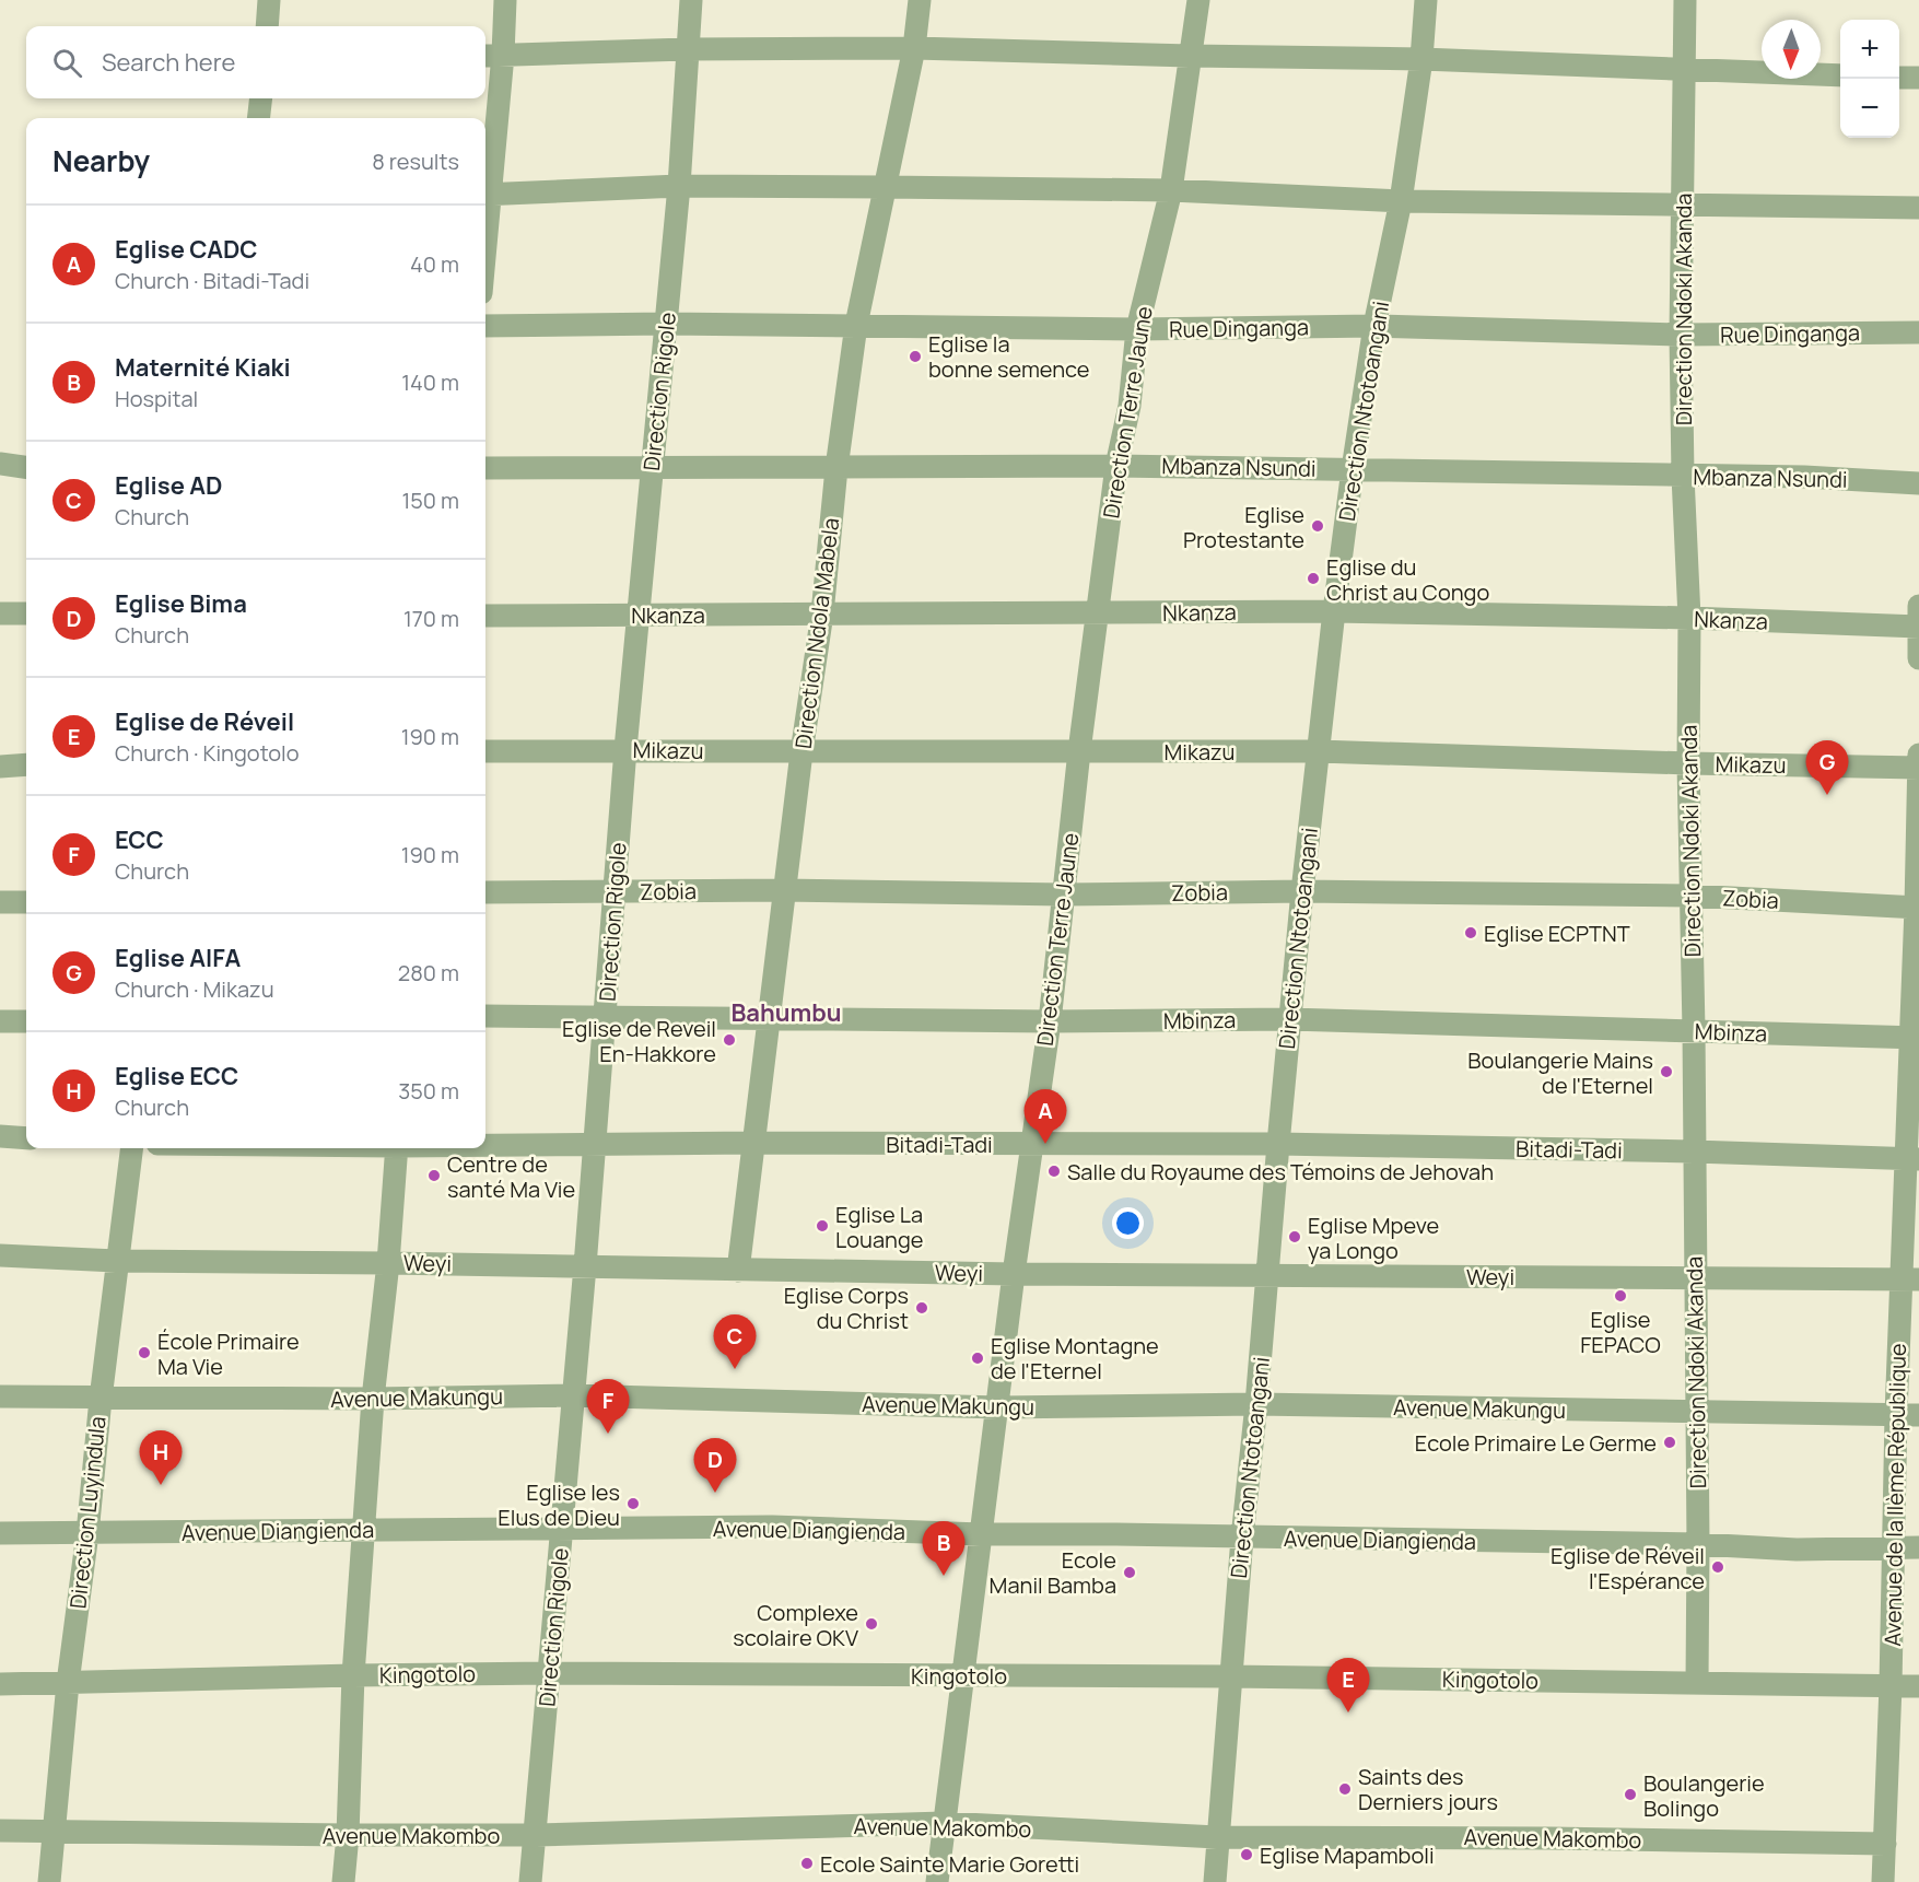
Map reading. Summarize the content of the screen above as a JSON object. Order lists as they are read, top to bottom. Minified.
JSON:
{"streets":{"street":["Direction Ndoki Akanda","Rue Dinganga","Direction Rigole","Direction Ntotoangani","Direction Terre Jaune","Mbanza Nsundi","Nkanza","Direction Ndola Mabela","Mikazu","Zobia","Mbinza","Bitadi-Tadi","Weyi","Avenue Makungu","Avenue de la IIème République","Direction Luyindula","Avenue Diangienda","Kingotolo","Avenue Makombo"]},"crossings":[["Direction Ndoki Akanda","Rue Dinganga"],["Direction Ndoki Akanda","Mbanza Nsundi"],["Direction Ndoki Akanda","Nkanza"],["Direction Ndoki Akanda","Mikazu"],["Direction Ndoki Akanda","Zobia"],["Direction Ndoki Akanda","Mbinza"],["Direction Ndoki Akanda","Bitadi-Tadi"],["Direction Ndoki Akanda","Weyi"],["Direction Ndoki Akanda","Avenue Makungu"],["Direction Ndoki Akanda","Avenue Diangienda"],["Direction Ndoki Akanda","Kingotolo"],["Rue Dinganga","Direction Rigole"],["Rue Dinganga","Direction Ntotoangani"],["Rue Dinganga","Direction Terre Jaune"],["Rue Dinganga","Direction Ndola Mabela"],["Direction Rigole","Mbanza Nsundi"],["Direction Rigole","Nkanza"],["Direction Rigole","Mikazu"],["Direction Rigole","Zobia"],["Direction Rigole","Mbinza"],["Direction Rigole","Bitadi-Tadi"],["Direction Rigole","Weyi"],["Direction Rigole","Avenue Makungu"],["Direction Rigole","Avenue Diangienda"],["Direction Rigole","Kingotolo"],["Direction Rigole","Avenue Makombo"],["Direction Ntotoangani","Mbanza Nsundi"],["Direction Ntotoangani","Nkanza"],["Direction Ntotoangani","Mikazu"],["Direction Ntotoangani","Zobia"],["Direction Ntotoangani","Mbinza"],["Direction Ntotoangani","Bitadi-Tadi"],["Direction Ntotoangani","Weyi"],["Direction Ntotoangani","Avenue Makungu"],["Direction Ntotoangani","Avenue Diangienda"],["Direction Ntotoangani","Kingotolo"],["Direction Ntotoangani","Avenue Makombo"],["Direction Terre Jaune","Mbanza Nsundi"],["Direction Terre Jaune","Nkanza"],["Direction Terre Jaune","Mikazu"],["Direction Terre Jaune","Zobia"],["Direction Terre Jaune","Mbinza"],["Direction Terre Jaune","Bitadi-Tadi"],["Direction Terre Jaune","Weyi"],["Direction Terre Jaune","Avenue Makungu"],["Direction Terre Jaune","Avenue Diangienda"],["Direction Terre Jaune","Kingotolo"],["Direction Terre Jaune","Avenue Makombo"],["Mbanza Nsundi","Direction Ndola Mabela"],["Nkanza","Direction Ndola Mabela"],["Direction Ndola Mabela","Mikazu"],["Direction Ndola Mabela","Zobia"],["Direction Ndola Mabela","Mbinza"],["Direction Ndola Mabela","Bitadi-Tadi"],["Direction Ndola Mabela","Weyi"],["Mikazu","Avenue de la IIème République"],["Zobia","Avenue de la IIème République"],["Mbinza","Avenue de la IIème République"],["Bitadi-Tadi","Avenue de la IIème République"],["Weyi","Avenue de la IIème République"],["Weyi","Direction Luyindula"],["Avenue Makungu","Avenue de la IIème République"],["Avenue Makungu","Direction Luyindula"],["Avenue de la IIème République","Avenue Diangienda"],["Avenue de la IIème République","Kingotolo"],["Avenue de la IIème République","Avenue Makombo"],["Direction Luyindula","Avenue Diangienda"],["Direction Luyindula","Kingotolo"],["Direction Luyindula","Avenue Makombo"]],"districts":["Bahumbu"],"places":["Eglise la bonne semence","Eglise Protestante","Eglise du Christ au Congo","Eglise ECPTNT","Eglise de Reveil En-Hakkore","Boulangerie Mains de l'Eternel","Salle du Royaume des Témoins de Jehovah","Centre de santé Ma Vie","Eglise La Louange","Eglise Mpeve ya Longo","Eglise FEPACO","Eglise Corps du Christ","École Primaire Ma Vie","Eglise Montagne de l'Eternel","Ecole Primaire Le Germe","Eglise les Elus de Dieu","Eglise de Réveil l'Espérance","Ecole Manil Bamba","Complexe scolaire OKV","Saints des Derniers jours","Boulangerie Bolingo","Eglise Mapamboli","Ecole Sainte Marie Goretti"],"north":"bottom","page":{"map_buttons":["+","−"],"search":"Search here","heading":["Nearby","8 results"],"list":[{"mark":"A","name":"Eglise CADC","note":"Church · Bitadi-Tadi","value":"40 m"},{"mark":"B","name":"Maternité Kiaki","note":"Hospital","value":"140 m"},{"mark":"C","name":"Eglise AD","note":"Church","value":"150 m"},{"mark":"D","name":"Eglise Bima","note":"Church","value":"170 m"},{"mark":"E","name":"Eglise de Réveil","note":"Church · Kingotolo","value":"190 m"},{"mark":"F","name":"ECC","note":"Church","value":"190 m"},{"mark":"G","name":"Eglise AIFA","note":"Church · Mikazu","value":"280 m"},{"mark":"H","name":"Eglise ECC","note":"Church","value":"350 m"}],"pins":["G","A","C","F","H","D","B","E"]}}
